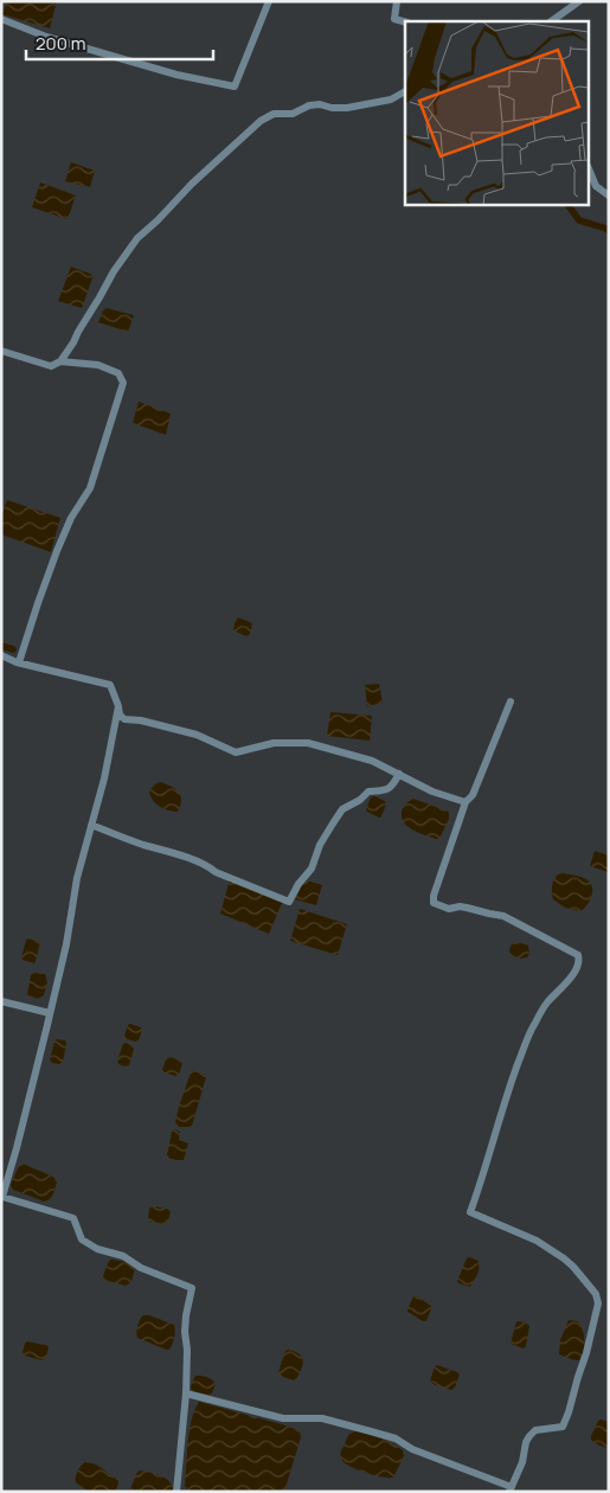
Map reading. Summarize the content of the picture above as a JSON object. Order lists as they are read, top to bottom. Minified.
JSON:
{"scale_bar":"200 m"}
